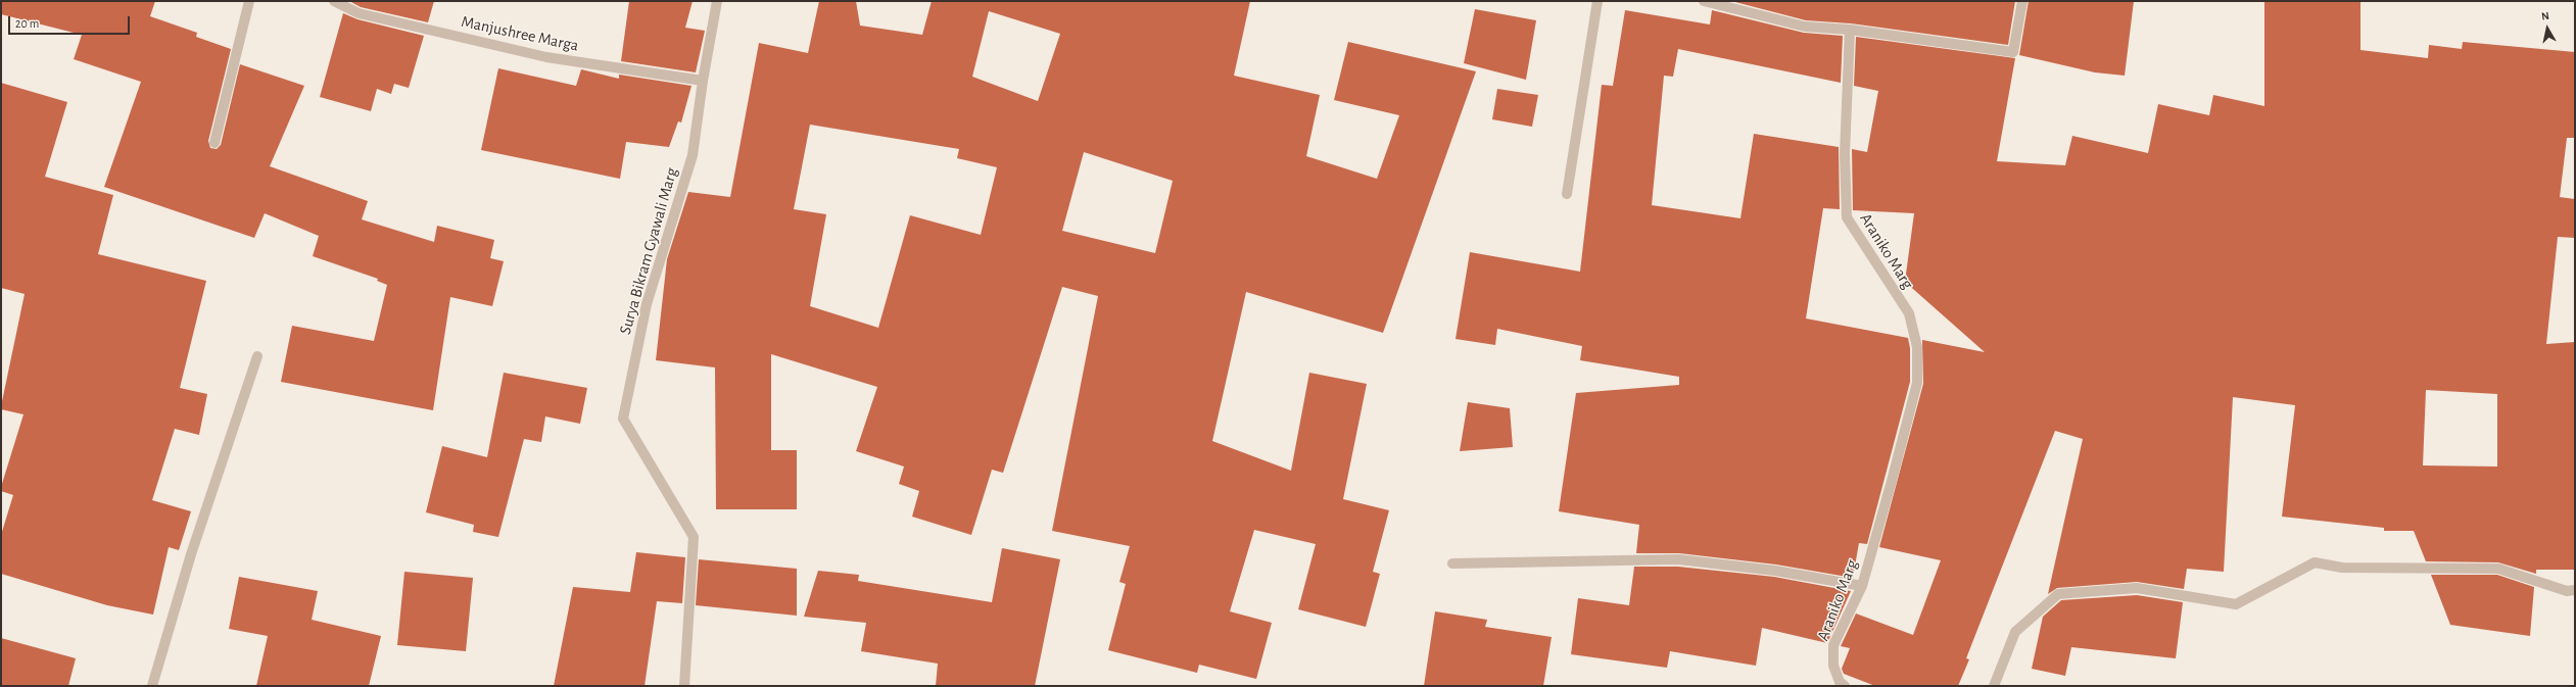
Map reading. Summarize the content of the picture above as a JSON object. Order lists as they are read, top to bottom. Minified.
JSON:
{"streets":{"street":["Manjushree Marga","Surya Bikram Gyawali Marg","Araniko Marg"]},"crossings":[["Manjushree Marga","Surya Bikram Gyawali Marg"]],"scale_bar":"20 m","north":"top"}
